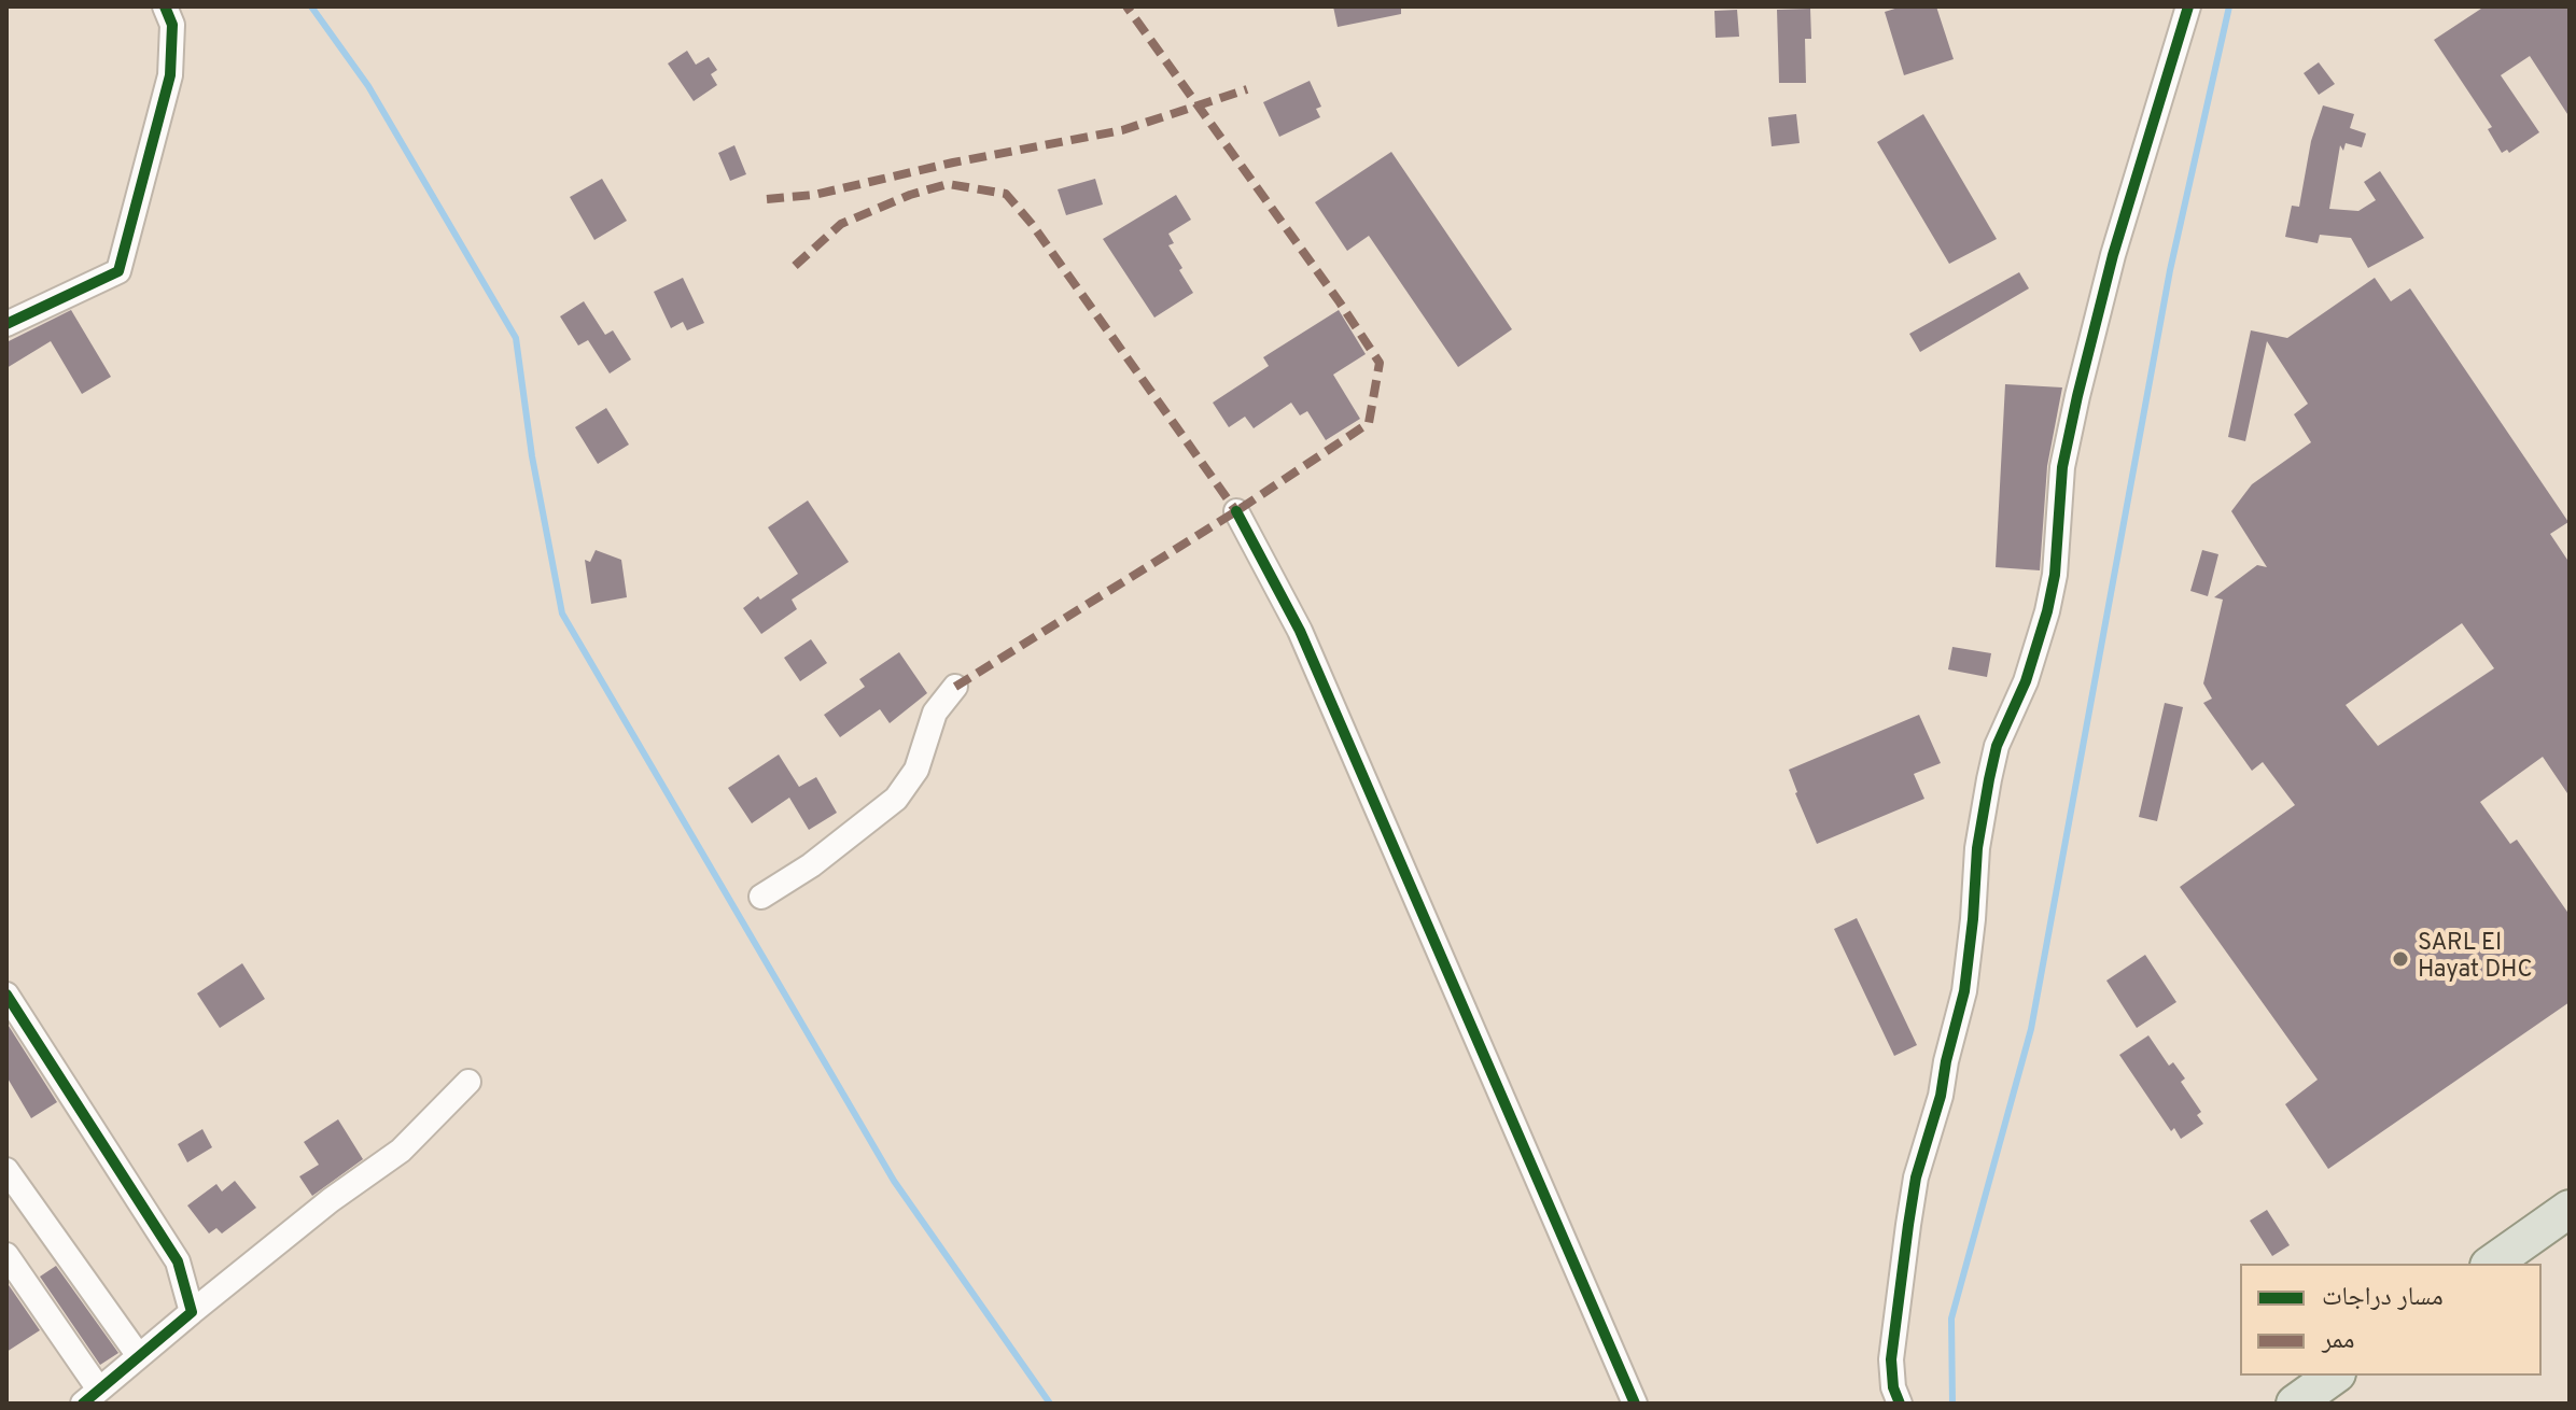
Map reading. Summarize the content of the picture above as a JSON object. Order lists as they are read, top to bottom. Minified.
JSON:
{"places":["SARL El Hayat DHC"],"legend":["مسار دراجات","ممر"]}
